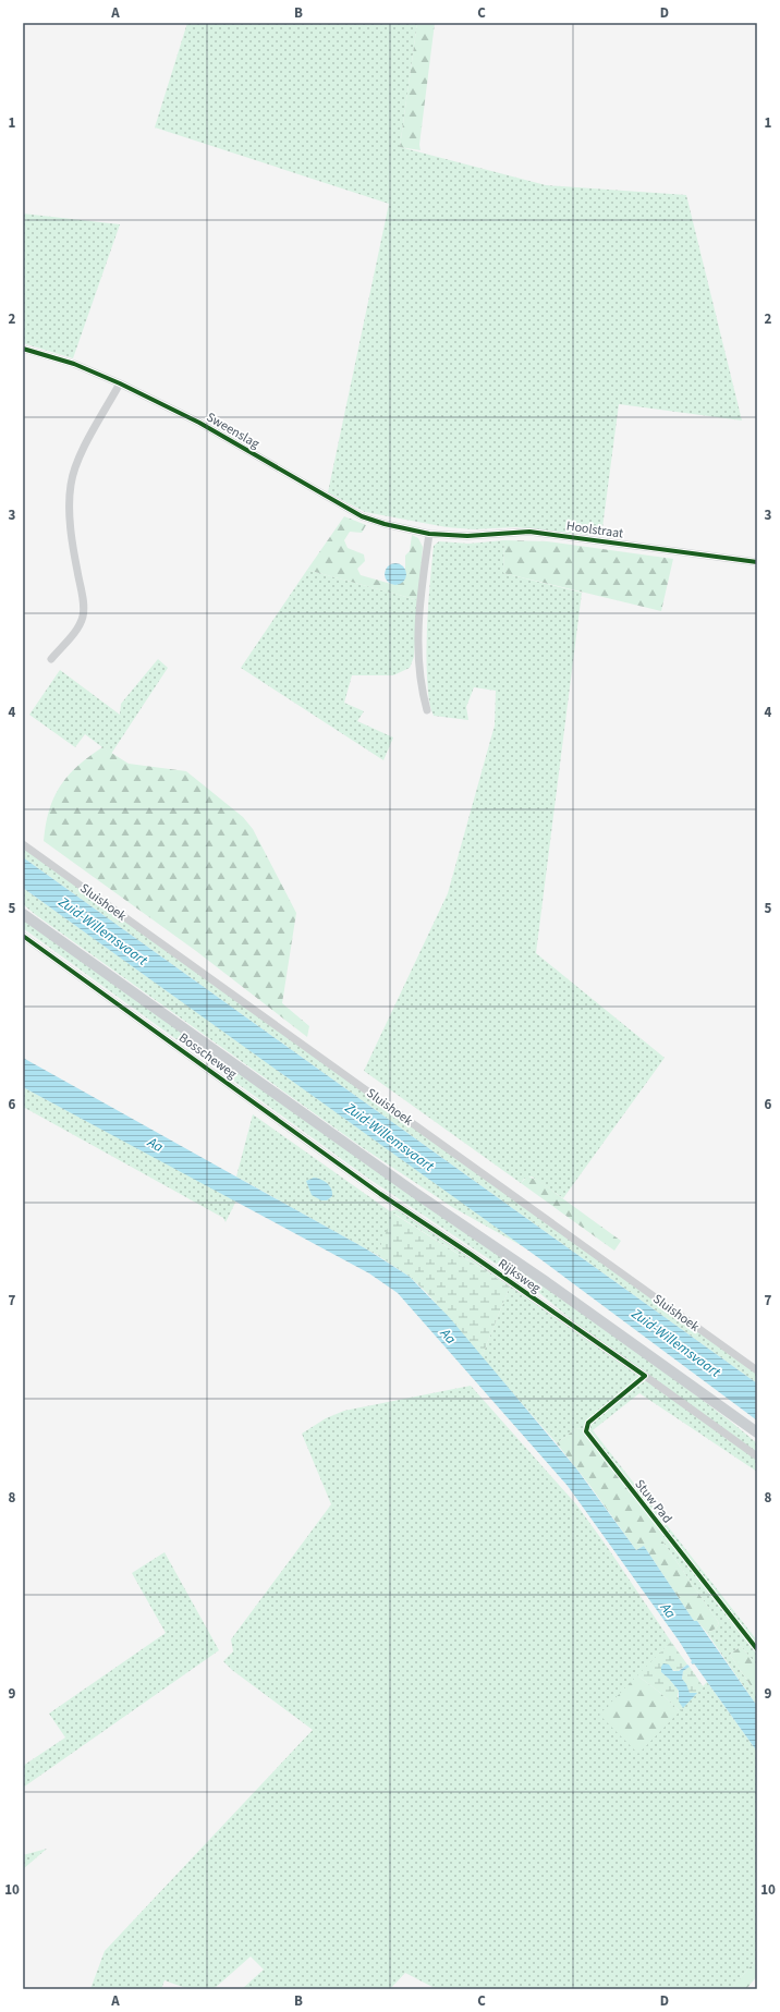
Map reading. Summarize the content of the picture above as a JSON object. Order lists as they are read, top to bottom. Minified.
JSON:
{"streets":{"main road":["Bosscheweg","Rijksweg"],"street":["Sweenslag","Hoolstraat","Sluishoek"],"cycle path":["Stuw Pad"]},"crossings":[["Sweenslag","Hoolstraat"],["Bosscheweg","Rijksweg"]],"water":["Zuid-Willemsvaart","Aa"],"grid":{"columns":["A","B","C","D"],"rows":["1","2","3","4","5","6","7","8","9","10"]}}
